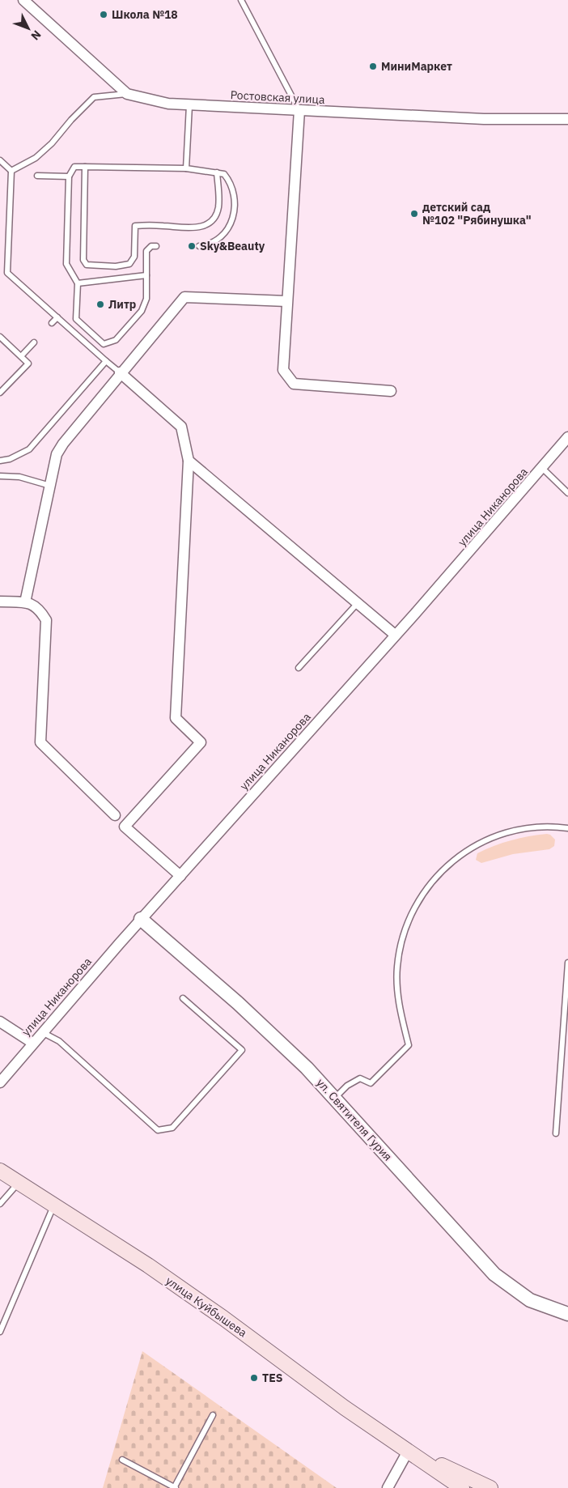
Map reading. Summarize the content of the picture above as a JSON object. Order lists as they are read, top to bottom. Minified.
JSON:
{"streets":{"main road":["улица Куйбышева"],"street":["Ростовская улица","улица Никанорова","ул. Святителя Гурия"]},"crossings":[["улица Никанорова","ул. Святителя Гурия"]],"places":["Школа №18","МиниМаркет","детский сад №102 \"Рябинушка\"","Sky&Beauty","Литр","TES"],"north":"bottom right"}
